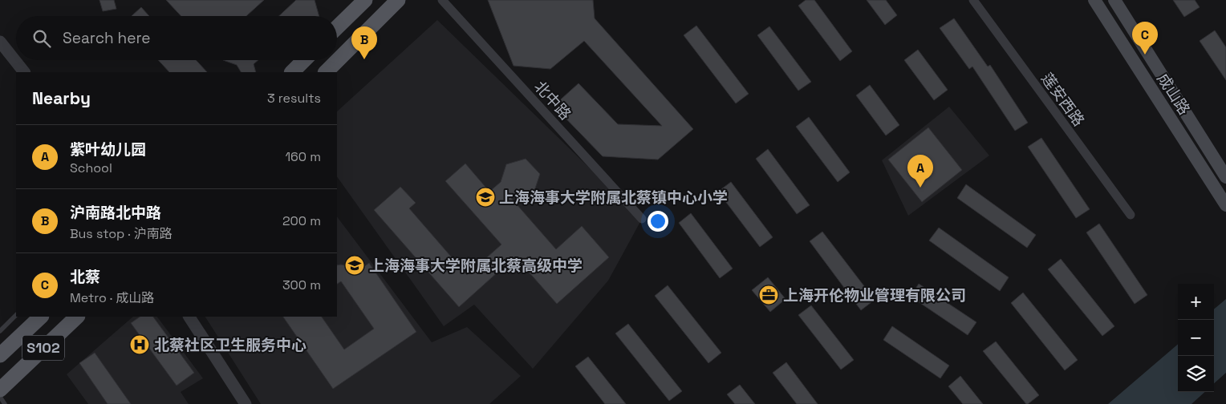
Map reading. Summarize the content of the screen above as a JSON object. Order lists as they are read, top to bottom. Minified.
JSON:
{"streets":{"main road":["成山路","S102"],"street":["莲安西路","北中路"]},"places":{"school or university":["上海海事大学附属北蔡镇中心小学","上海海事大学附属北蔡高级中学"],"office":["上海开伦物业管理有限公司"],"hospital":["北蔡社区卫生服务中心"]},"page":{"search":"Search here","pins":["C","B","A"],"heading":["Nearby","3 results"],"list":[{"mark":"A","name":"紫叶幼儿园","note":"School","value":"160 m"},{"mark":"B","name":"沪南路北中路","note":"Bus stop · 沪南路","value":"200 m"},{"mark":"C","name":"北蔡","note":"Metro · 成山路","value":"300 m"}],"map_buttons":["+","−"]}}
